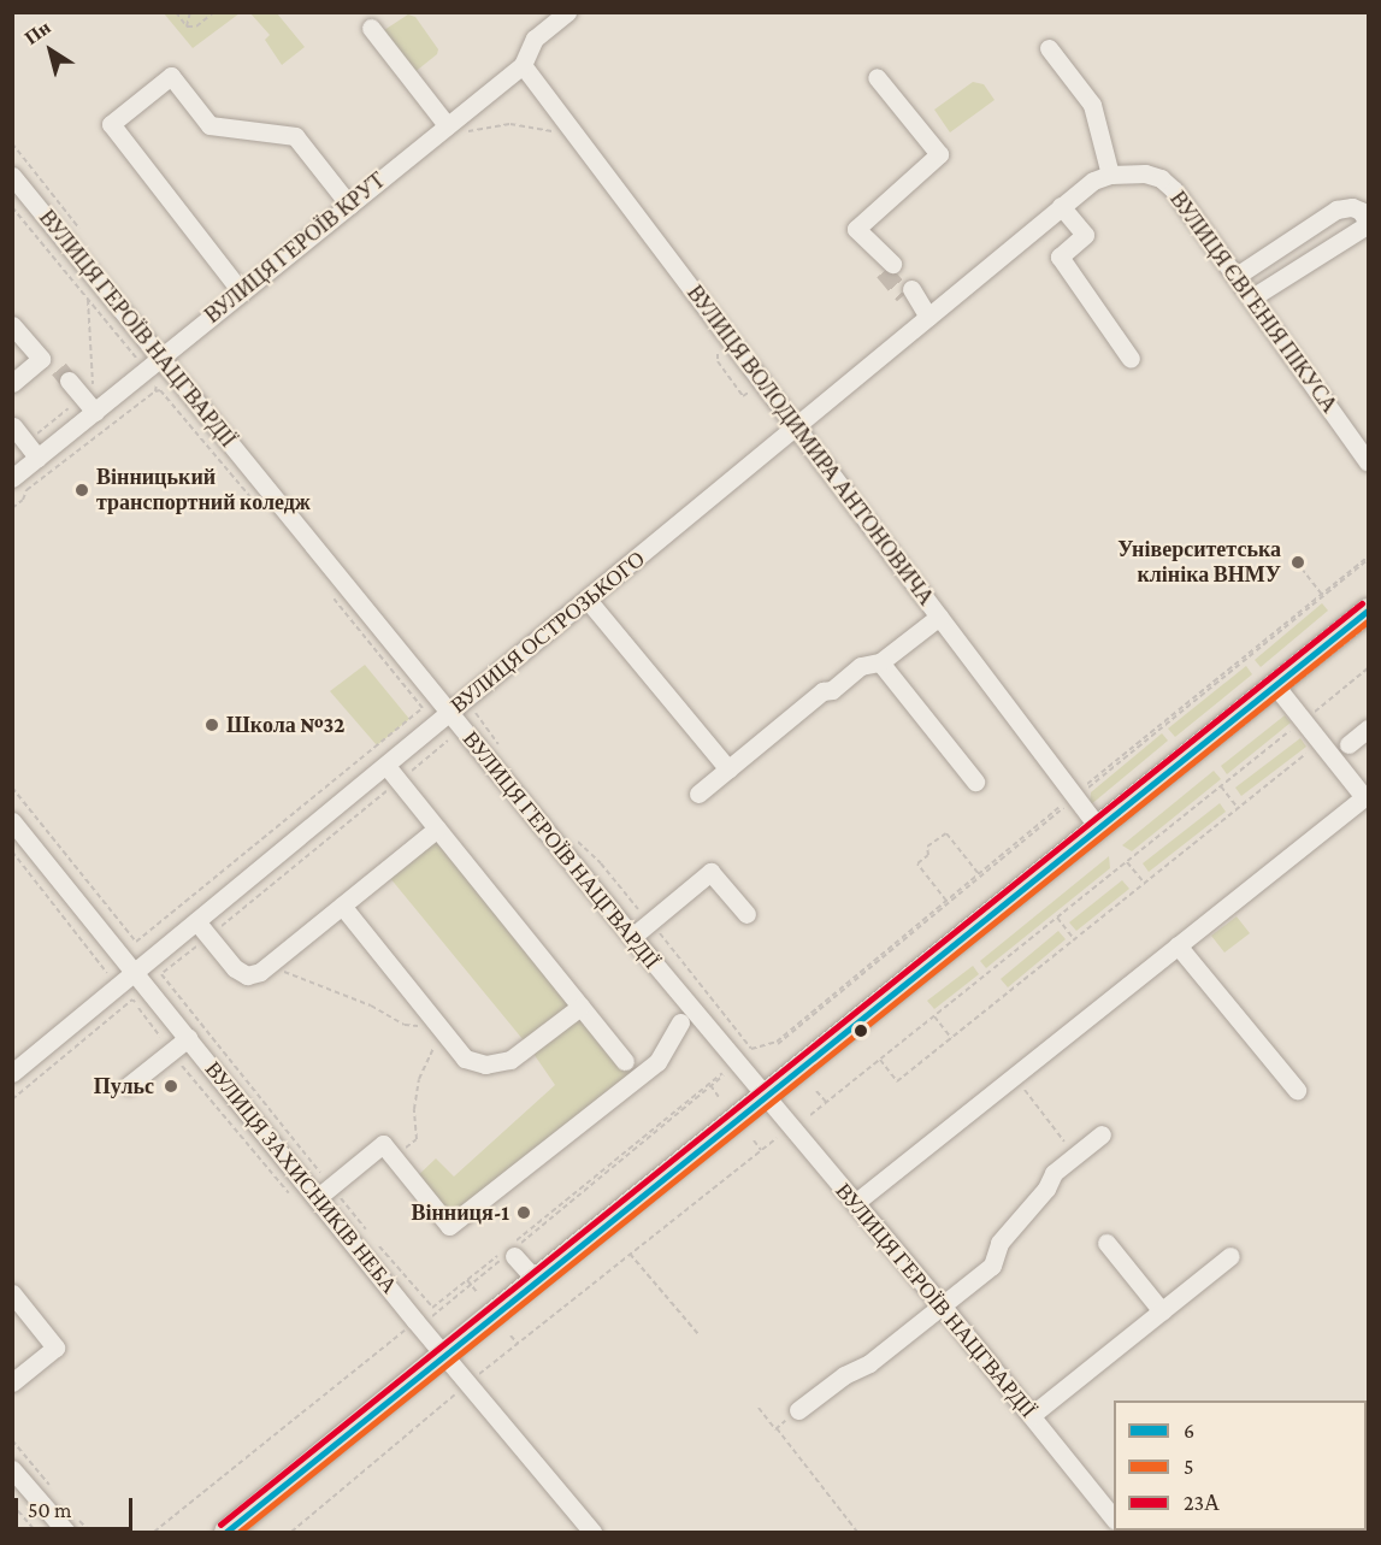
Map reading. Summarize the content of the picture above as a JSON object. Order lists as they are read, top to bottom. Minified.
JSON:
{"streets":{"street":["ВУЛИЦЯ ГЕРОЇВ КРУТ","ВУЛИЦЯ ЄВГЕНІЯ ПІКУСА","ВУЛИЦЯ ГЕРОЇВ НАЦГВАРДІЇ","ВУЛИЦЯ ВОЛОДИМИРА АНТОНОВИЧА","ВУЛИЦЯ ОСТРОЗЬКОГО","ВУЛИЦЯ ЗАХИСНИКІВ НЕБА"]},"crossings":[["ВУЛИЦЯ ГЕРОЇВ КРУТ","ВУЛИЦЯ ГЕРОЇВ НАЦГВАРДІЇ"],["ВУЛИЦЯ ГЕРОЇВ КРУТ","ВУЛИЦЯ ВОЛОДИМИРА АНТОНОВИЧА"],["ВУЛИЦЯ ЄВГЕНІЯ ПІКУСА","ВУЛИЦЯ ОСТРОЗЬКОГО"],["ВУЛИЦЯ ГЕРОЇВ НАЦГВАРДІЇ","ВУЛИЦЯ ОСТРОЗЬКОГО"],["ВУЛИЦЯ ВОЛОДИМИРА АНТОНОВИЧА","ВУЛИЦЯ ОСТРОЗЬКОГО"],["ВУЛИЦЯ ОСТРОЗЬКОГО","ВУЛИЦЯ ЗАХИСНИКІВ НЕБА"]],"places":["Вінницький транспортний коледж","Університетська клініка ВНМУ","Школа №32","Пульс","Вінниця-1"],"lines":["transit line 23А","transit line 6","transit line 5"],"legend":["6","5","23А"],"scale_bar":"50 m","north":"top left"}
